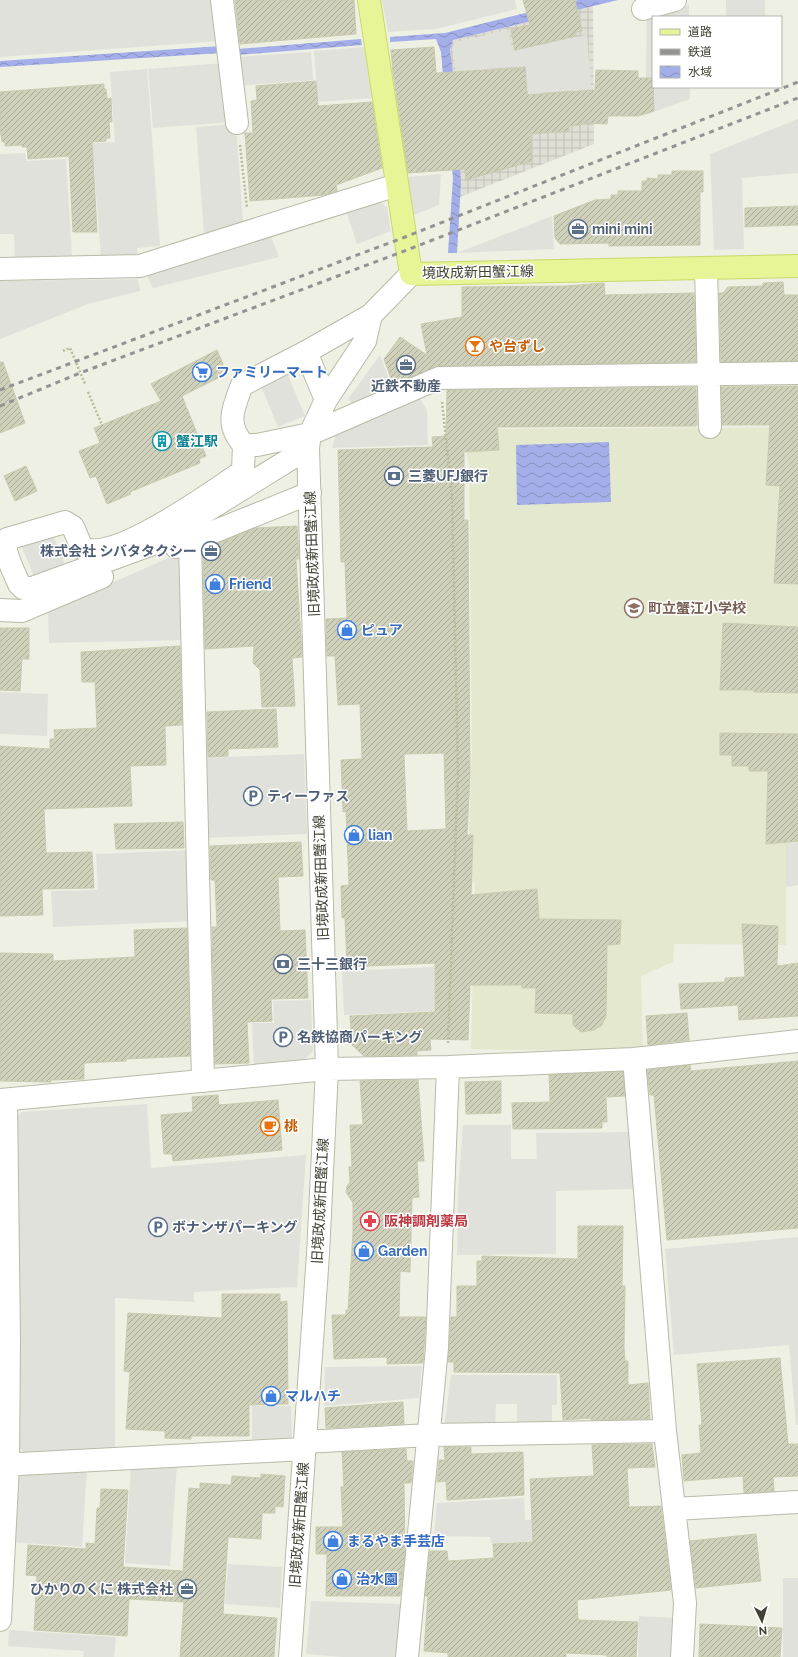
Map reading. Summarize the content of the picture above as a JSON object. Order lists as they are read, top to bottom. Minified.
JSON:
{"streets":{"main road":["境政成新田蟹江線"],"street":["旧境政成新田蟹江線"]},"places":{"office":["mini mini","近鉄不動産","株式会社 シバタタクシー","ひかりのくに 株式会社"],"bar":["や台ずし"],"supermarket":["ファミリーマート"],"building":["蟹江駅"],"bank":["三菱UFJ銀行","三十三銀行"],"shop":["Friend","ピュア","lian","Garden","マルハチ","まるやま手芸店","治水園"],"school or university":["町立蟹江小学校"],"parking":["ティーファス","名鉄協商パーキング","ボナンザパーキング"],"cafe":["桃"],"pharmacy":["阪神調剤薬局"]},"legend":["道路","鉄道","水域"],"north":"bottom"}
